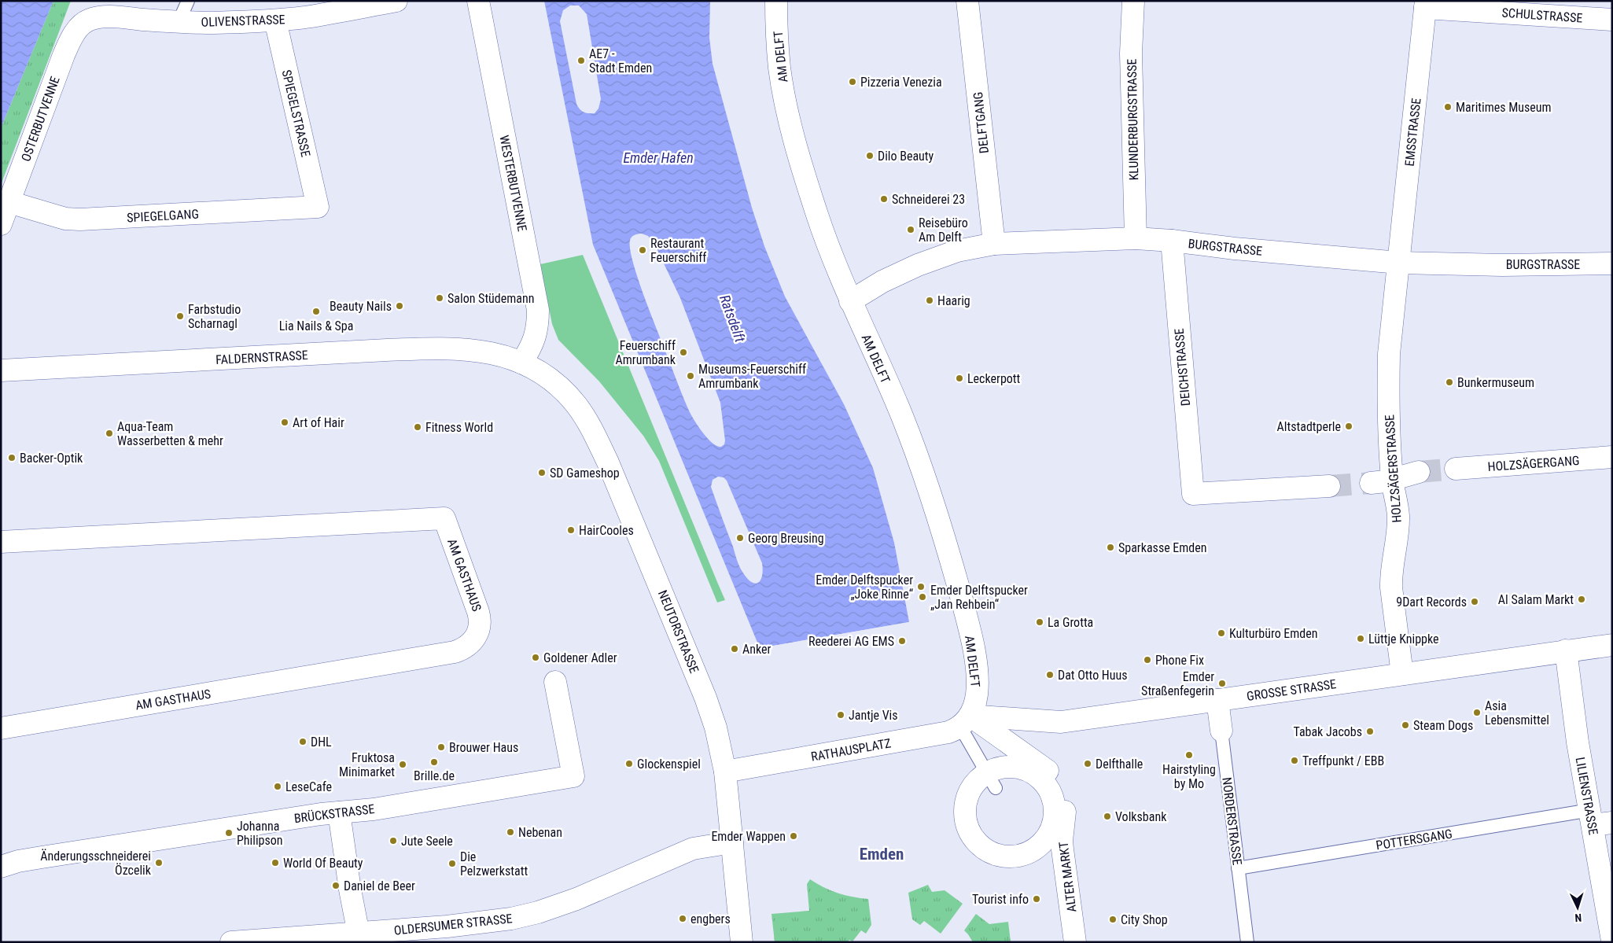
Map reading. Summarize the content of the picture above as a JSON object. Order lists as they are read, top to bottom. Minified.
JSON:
{"streets":{"street":["SCHULSTRASSE","OLIVENSTRASSE","AM DELFT","SPIEGELSTRASSE","OSTERBUTVENNE","KLUNDERBURGSTRASSE","DELFTGANG","EMSSTRASSE","WESTERBUTVENNE","SPIEGELGANG","BURGSTRASSE","FALDERNSTRASSE","DEICHSTRASSE","HOLZSÄGERGANG","HOLZSÄGERSTRASSE","AM GASTHAUS","NEUTORSTRASSE","GROSSE STRASSE","RATHAUSPLATZ","LILIENSTRASSE","BRÜCKSTRASSE","NORDERSTRASSE","ALTER MARKT","OLDERSUMER STRASSE"],"lane":["POTTERSGANG"]},"crossings":[["SCHULSTRASSE","EMSSTRASSE"],["OLIVENSTRASSE","SPIEGELSTRASSE"],["OLIVENSTRASSE","OSTERBUTVENNE"],["AM DELFT","BURGSTRASSE"],["AM DELFT","GROSSE STRASSE"],["AM DELFT","RATHAUSPLATZ"],["AM DELFT","ALTER MARKT"],["SPIEGELSTRASSE","SPIEGELGANG"],["OSTERBUTVENNE","SPIEGELGANG"],["KLUNDERBURGSTRASSE","BURGSTRASSE"],["DELFTGANG","BURGSTRASSE"],["EMSSTRASSE","BURGSTRASSE"],["EMSSTRASSE","HOLZSÄGERSTRASSE"],["WESTERBUTVENNE","FALDERNSTRASSE"],["WESTERBUTVENNE","NEUTORSTRASSE"],["BURGSTRASSE","DEICHSTRASSE"],["BURGSTRASSE","HOLZSÄGERSTRASSE"],["FALDERNSTRASSE","NEUTORSTRASSE"],["HOLZSÄGERSTRASSE","GROSSE STRASSE"],["NEUTORSTRASSE","RATHAUSPLATZ"],["NEUTORSTRASSE","OLDERSUMER STRASSE"],["GROSSE STRASSE","RATHAUSPLATZ"],["GROSSE STRASSE","LILIENSTRASSE"],["GROSSE STRASSE","NORDERSTRASSE"],["GROSSE STRASSE","ALTER MARKT"],["RATHAUSPLATZ","ALTER MARKT"],["LILIENSTRASSE","POTTERSGANG"],["NORDERSTRASSE","POTTERSGANG"]],"districts":["Emden"],"water":["Emder Hafen","Ratsdelft"],"places":["AE7 - Stadt Emden","Pizzeria Venezia","Maritimes Museum","Dilo Beauty","Schneiderei 23","Reisebüro Am Delft","Restaurant Feuerschiff","Salon Stüdemann","Haarig","Beauty Nails","Lia Nails & Spa","Farbstudio Scharnagl","Feuerschiff Amrumbank","Museums-Feuerschiff Amrumbank","Leckerpott","Bunkermuseum","Art of Hair","Altstadtperle","Fitness World","Aqua-Team Wasserbetten & mehr","Backer-Optik","SD Gameshop","HairCooles","Georg Breusing","Sparkasse Emden","Emder Delftspucker „Joke Rinne“","Emder Delftspucker „Jan Rehbein“","Al Salam Markt","9Dart Records","La Grotta","Kulturbüro Emden","Lüttje Knippke","Reederei AG EMS","Anker","Goldener Adler","Phone Fix","Dat Otto Huus","Emder Straßenfegerin","Asia Lebensmittel","Jantje Vis","Steam Dogs","Tabak Jacobs","DHL","Brouwer Haus","Hairstyling by Mo","Treffpunkt / EBB","Brille.de","Glockenspiel","Delfthalle","Fruktosa Minimarket","LeseCafe","Volksbank","Nebenan","Johanna Philipson","Emder Wappen","Jute Seele","Änderungsschneiderei Özcelik","World Of Beauty","Die Pelzwerkstatt","Daniel de Beer","Tourist info","engbers","City Shop"],"north":"bottom"}
